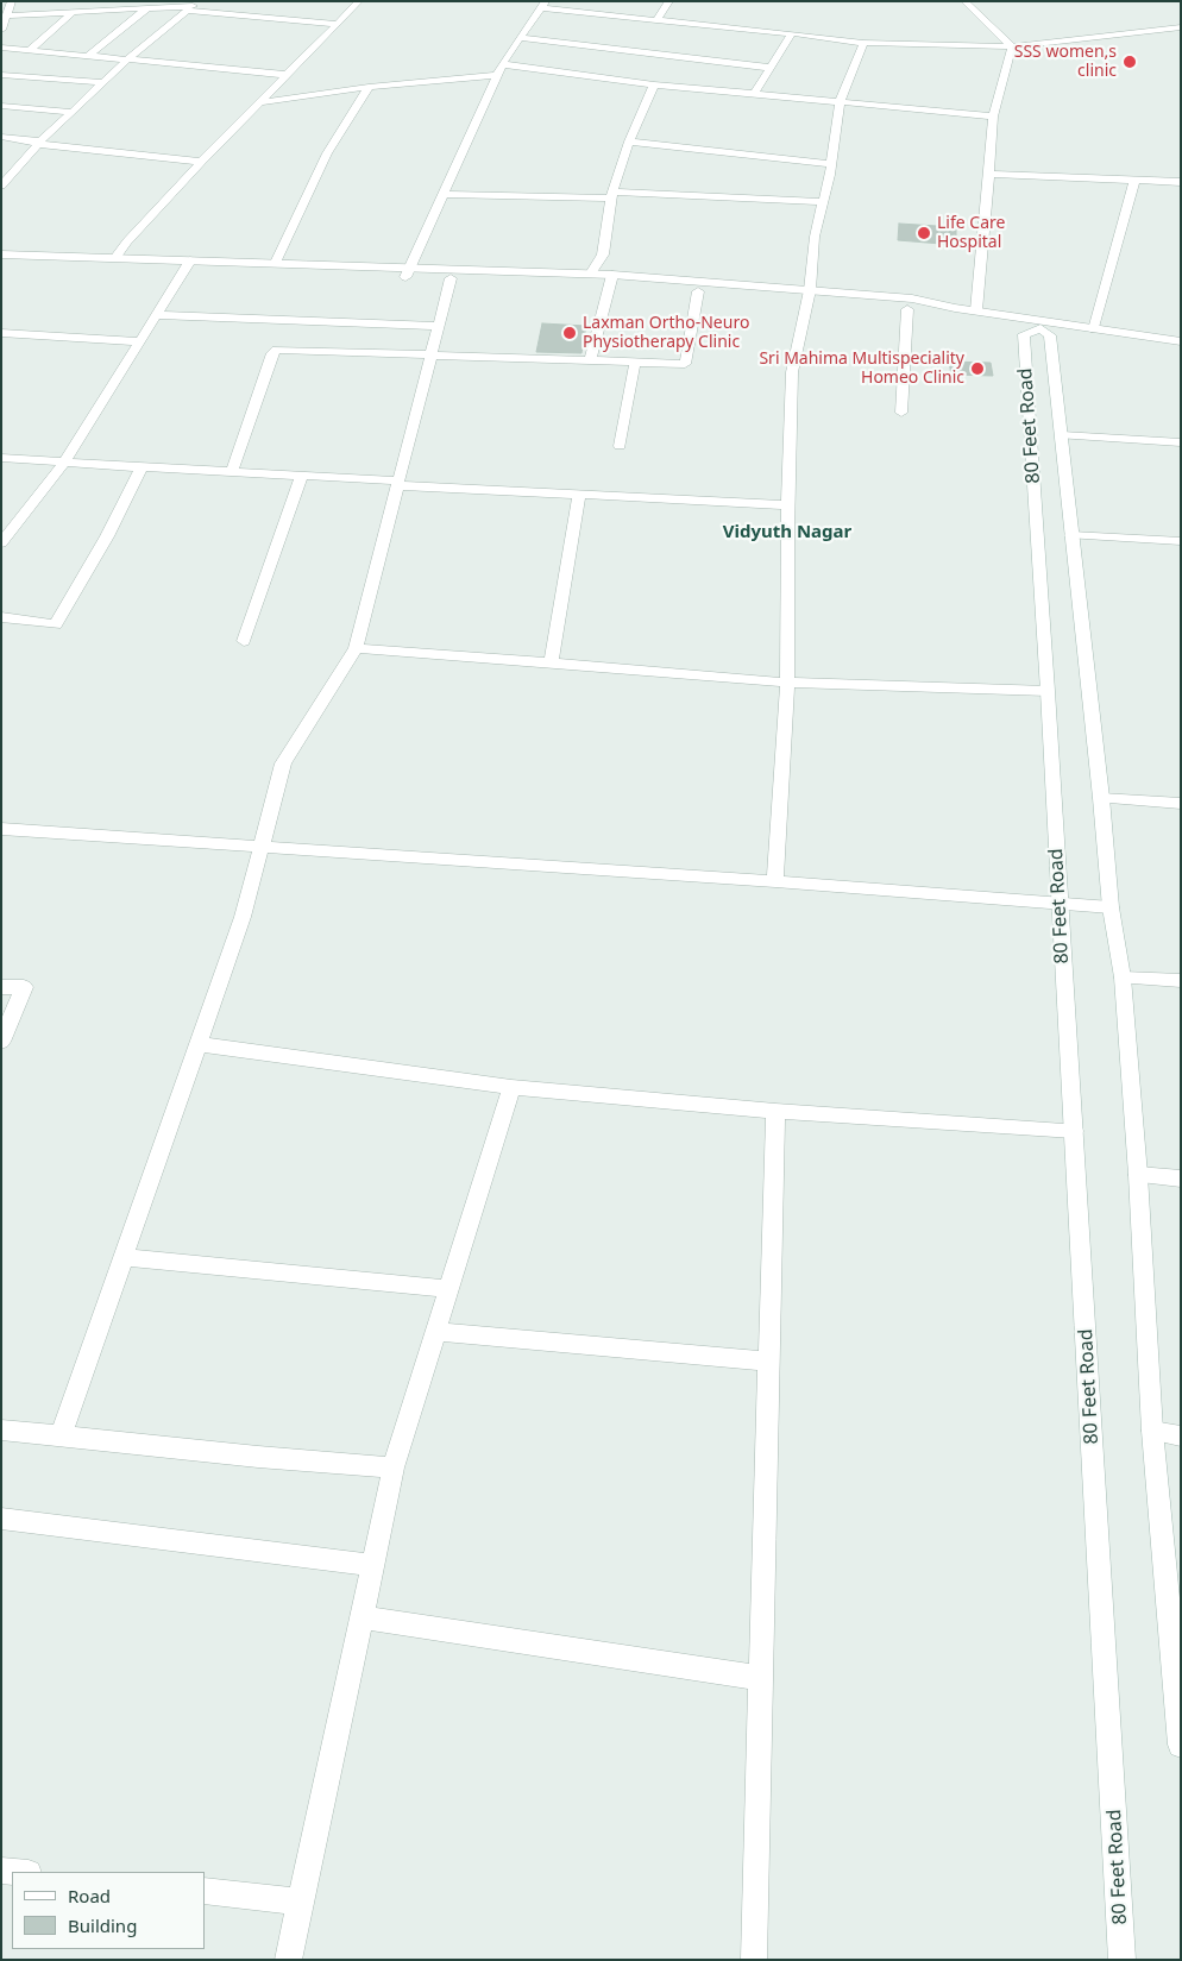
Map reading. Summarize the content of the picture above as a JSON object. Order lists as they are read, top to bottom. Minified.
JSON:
{"streets":{"street":["80 Feet Road"]},"districts":["Vidyuth Nagar"],"places":["SSS women,s clinic","Life Care Hospital","Laxman Ortho-Neuro Physiotherapy Clinic","Sri Mahima Multispeciality Homeo Clinic"],"legend":["Road","Building"]}
